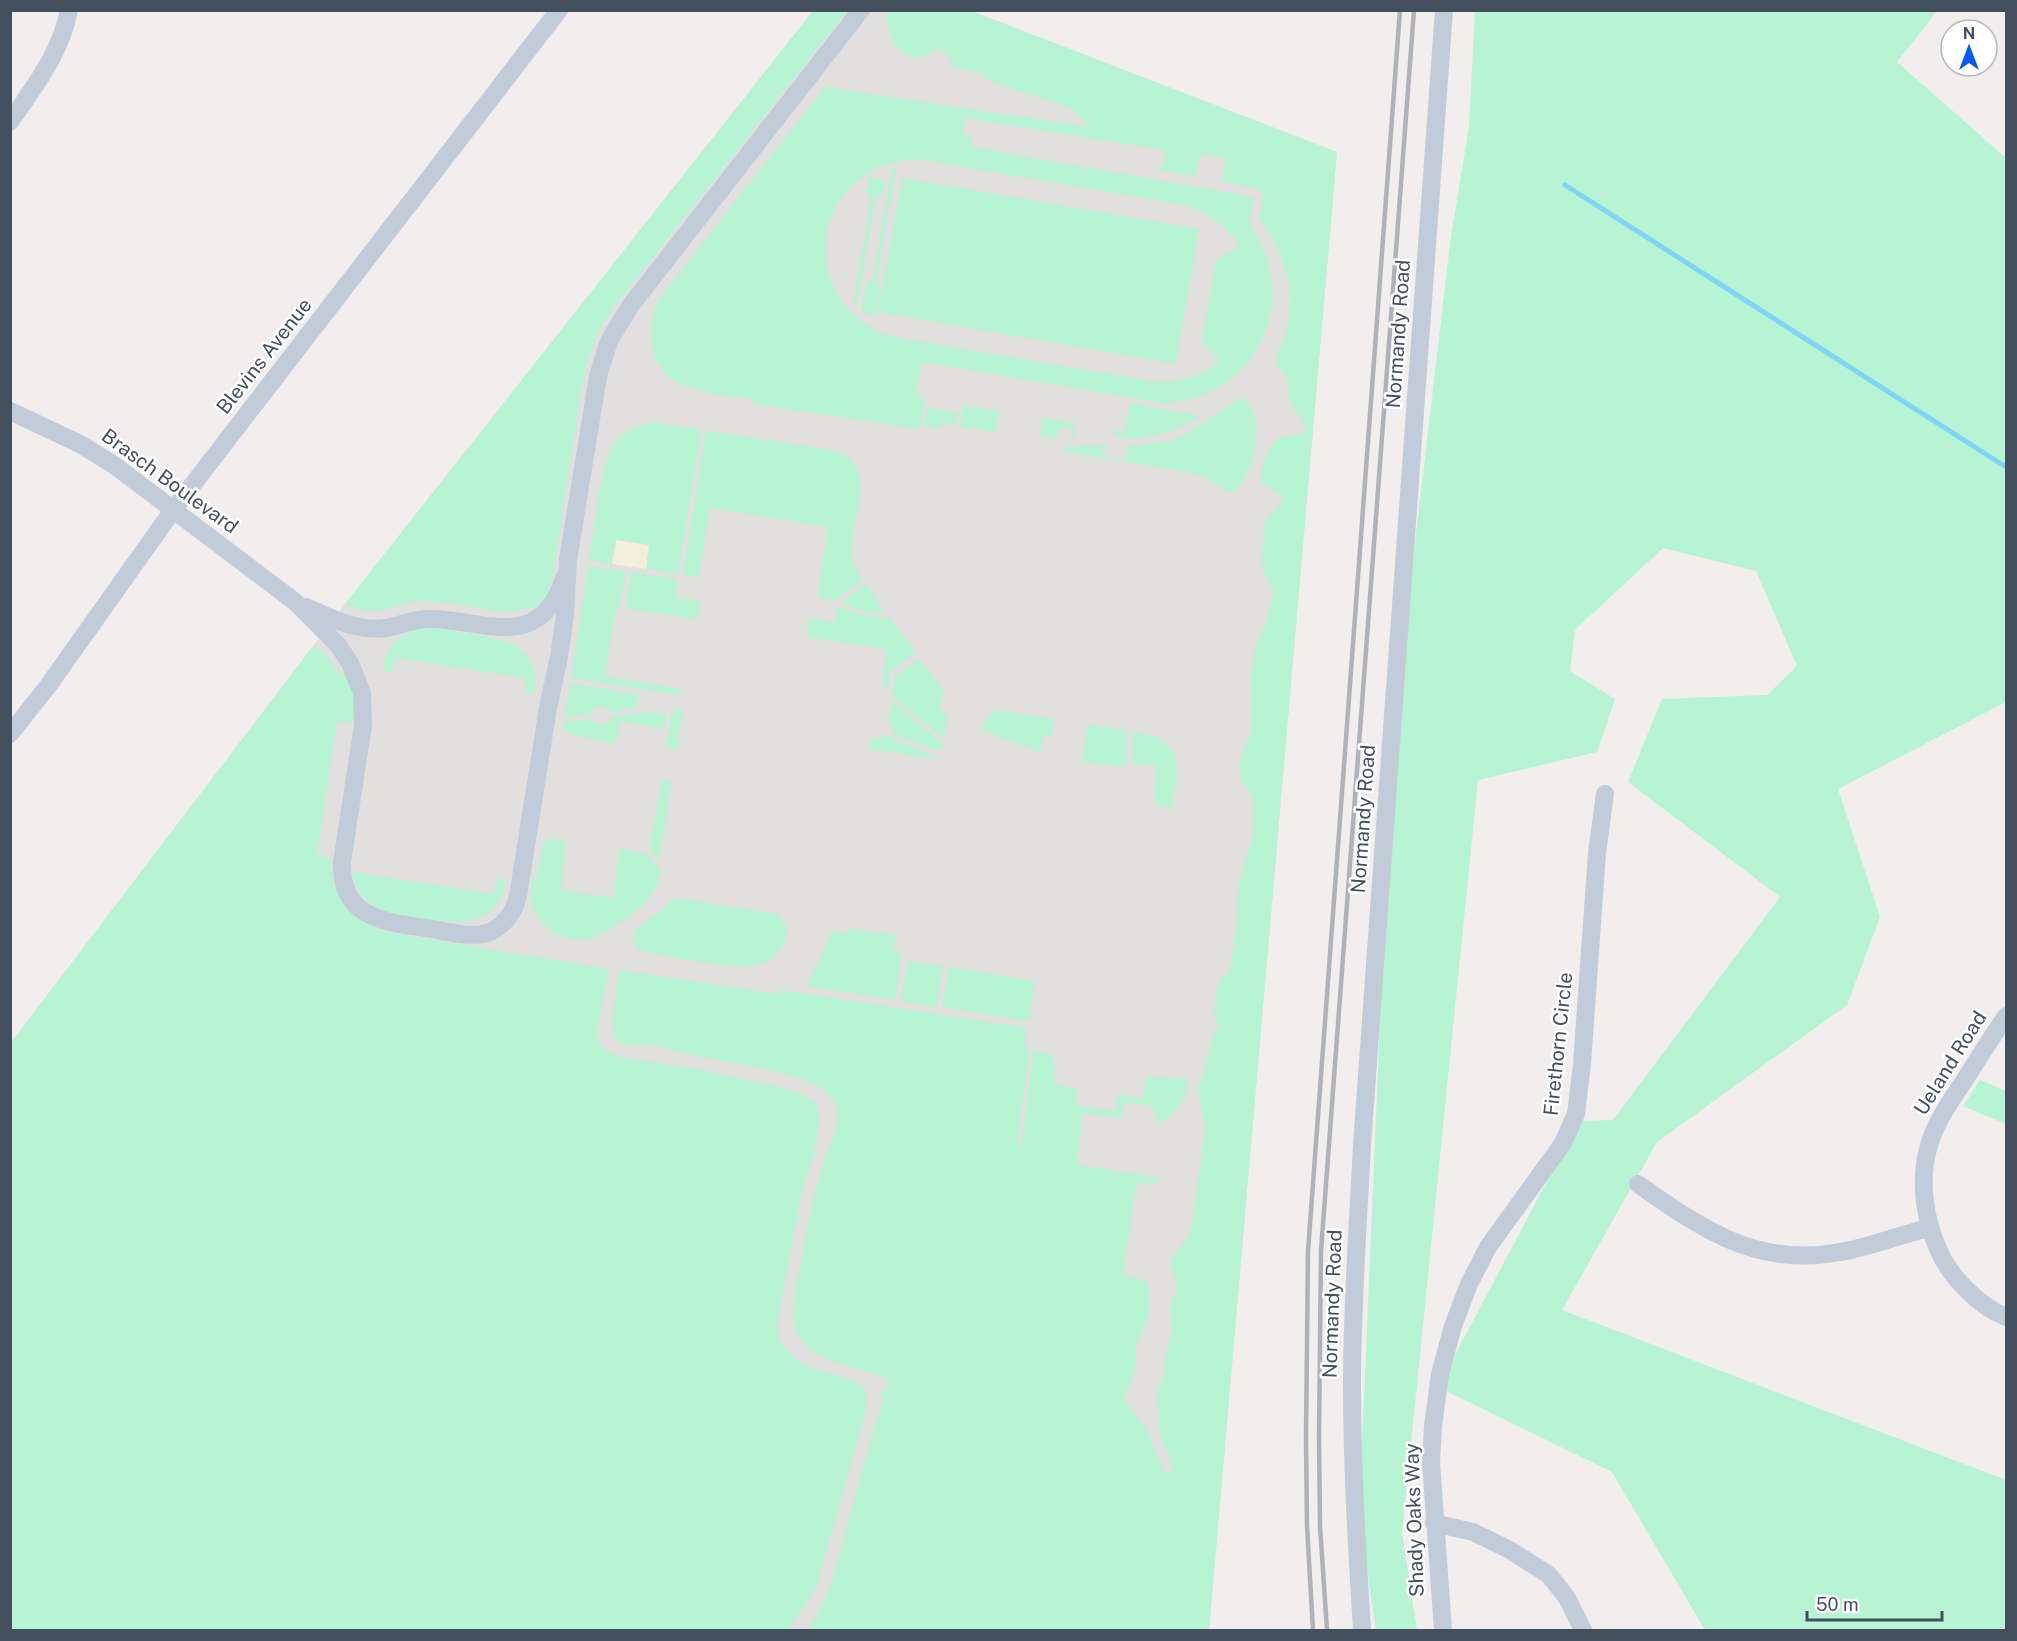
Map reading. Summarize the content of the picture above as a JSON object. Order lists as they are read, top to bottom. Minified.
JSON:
{"streets":{"street":["Normandy Road","Blevins Avenue","Brasch Boulevard","Firethorn Circle","Ueland Road","Shady Oaks Way"]},"crossings":[["Blevins Avenue","Brasch Boulevard"],["Firethorn Circle","Shady Oaks Way"]],"scale_bar":"50 m","north":"top"}
